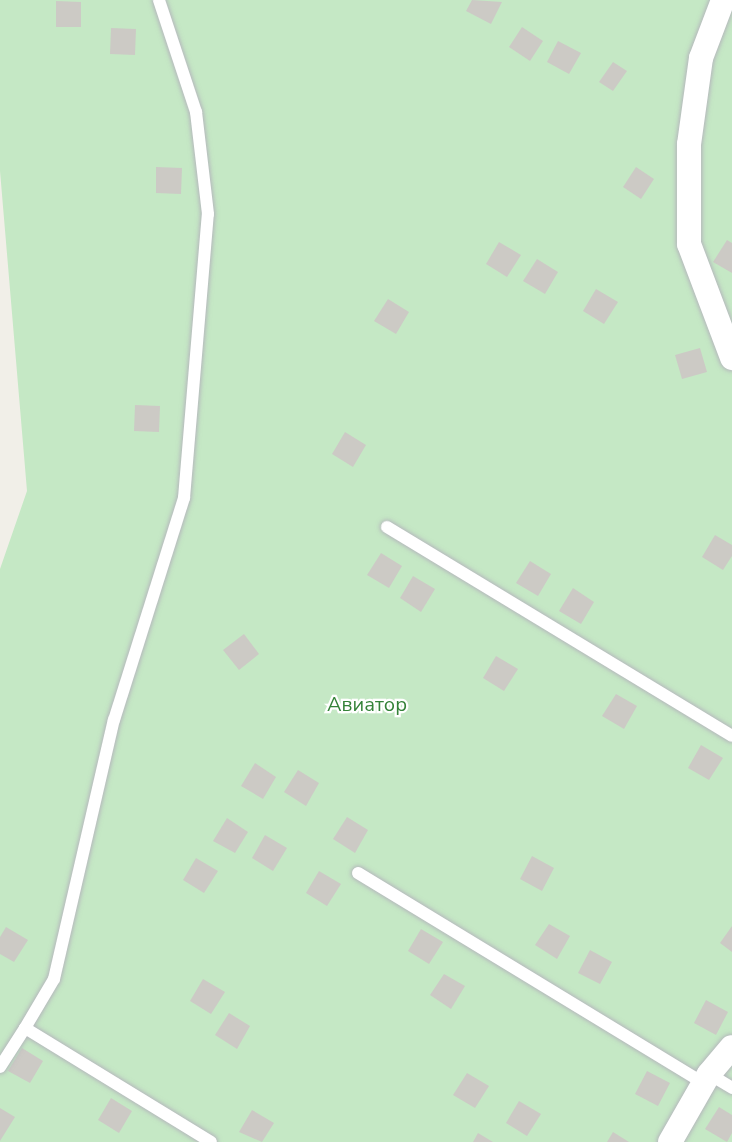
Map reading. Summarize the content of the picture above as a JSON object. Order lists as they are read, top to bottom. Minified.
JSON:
{"parks":["Авиатор"]}
